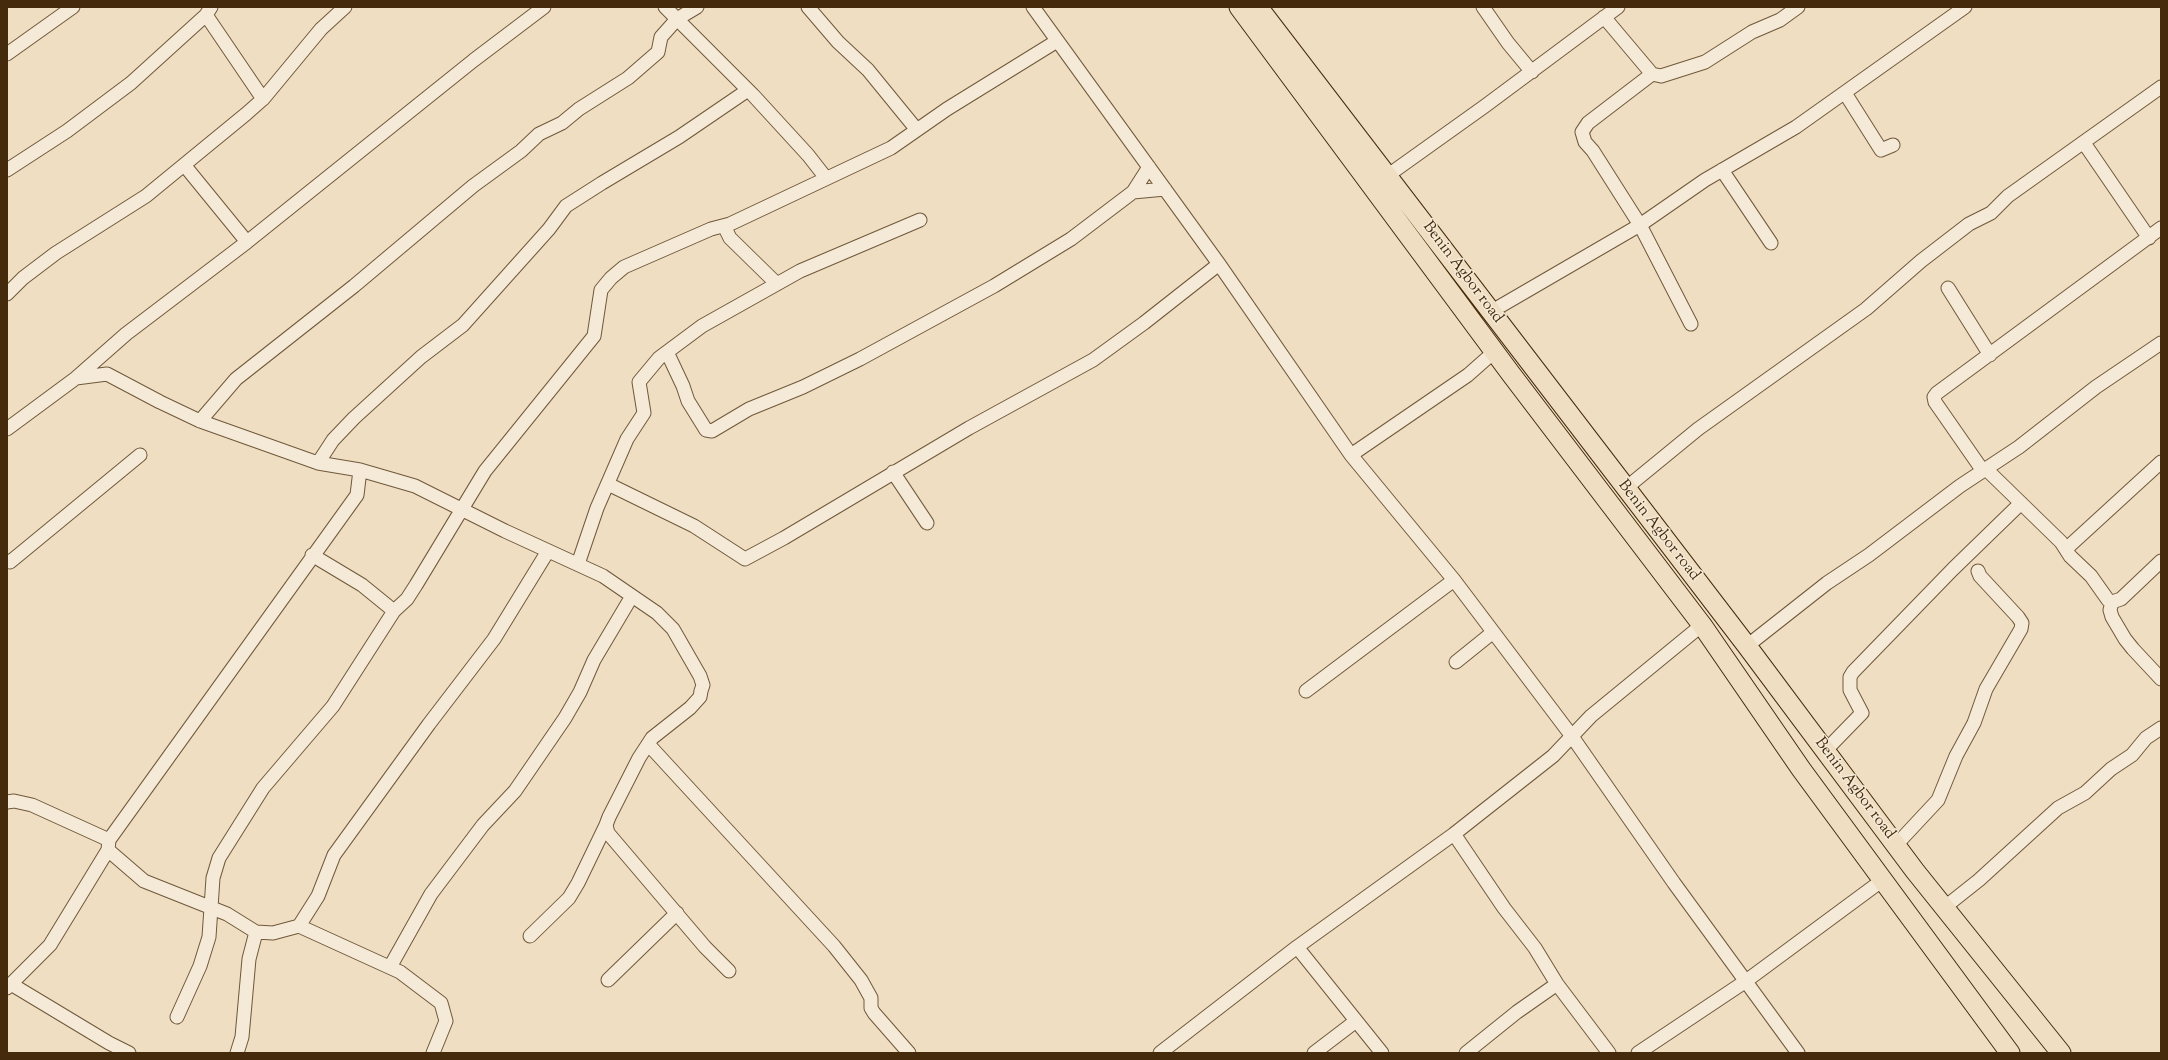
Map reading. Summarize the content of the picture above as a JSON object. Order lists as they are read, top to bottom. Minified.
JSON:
{"streets":{"highway":["Benin Agbor road"]}}
